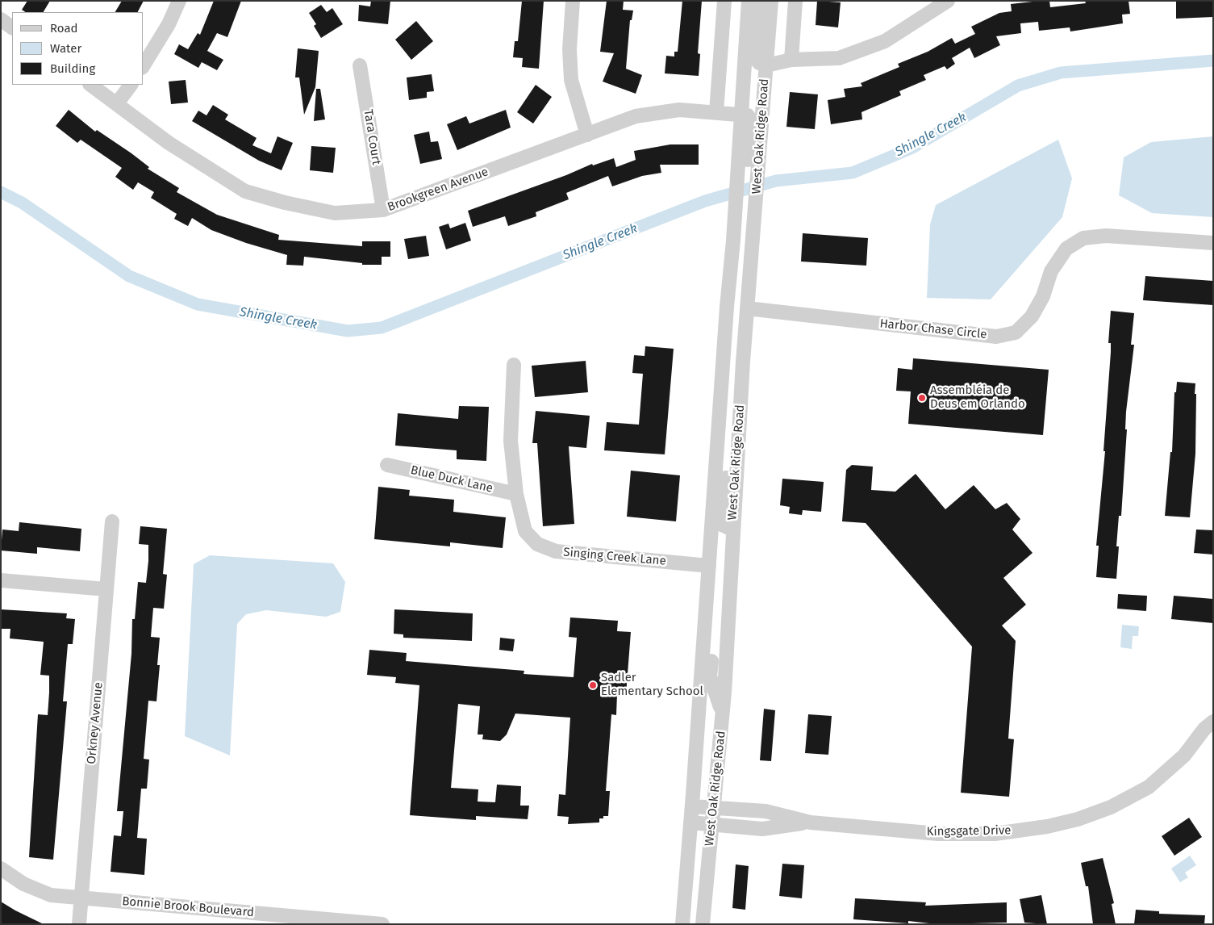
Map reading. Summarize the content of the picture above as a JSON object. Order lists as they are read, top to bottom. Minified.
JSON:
{"streets":{"street":["West Oak Ridge Road","Tara Court","Brookgreen Avenue","Harbor Chase Circle","Blue Duck Lane","Singing Creek Lane","Orkney Avenue","Kingsgate Drive","Bonnie Brook Boulevard"]},"crossings":[["West Oak Ridge Road","Brookgreen Avenue"],["West Oak Ridge Road","Harbor Chase Circle"],["West Oak Ridge Road","Singing Creek Lane"],["West Oak Ridge Road","Kingsgate Drive"],["Tara Court","Brookgreen Avenue"],["Blue Duck Lane","Singing Creek Lane"],["Orkney Avenue","Bonnie Brook Boulevard"]],"water":["Shingle Creek"],"places":["Assembléia de Deus em Orlando","Sadler Elementary School"],"legend":["Road","Water","Building"]}
